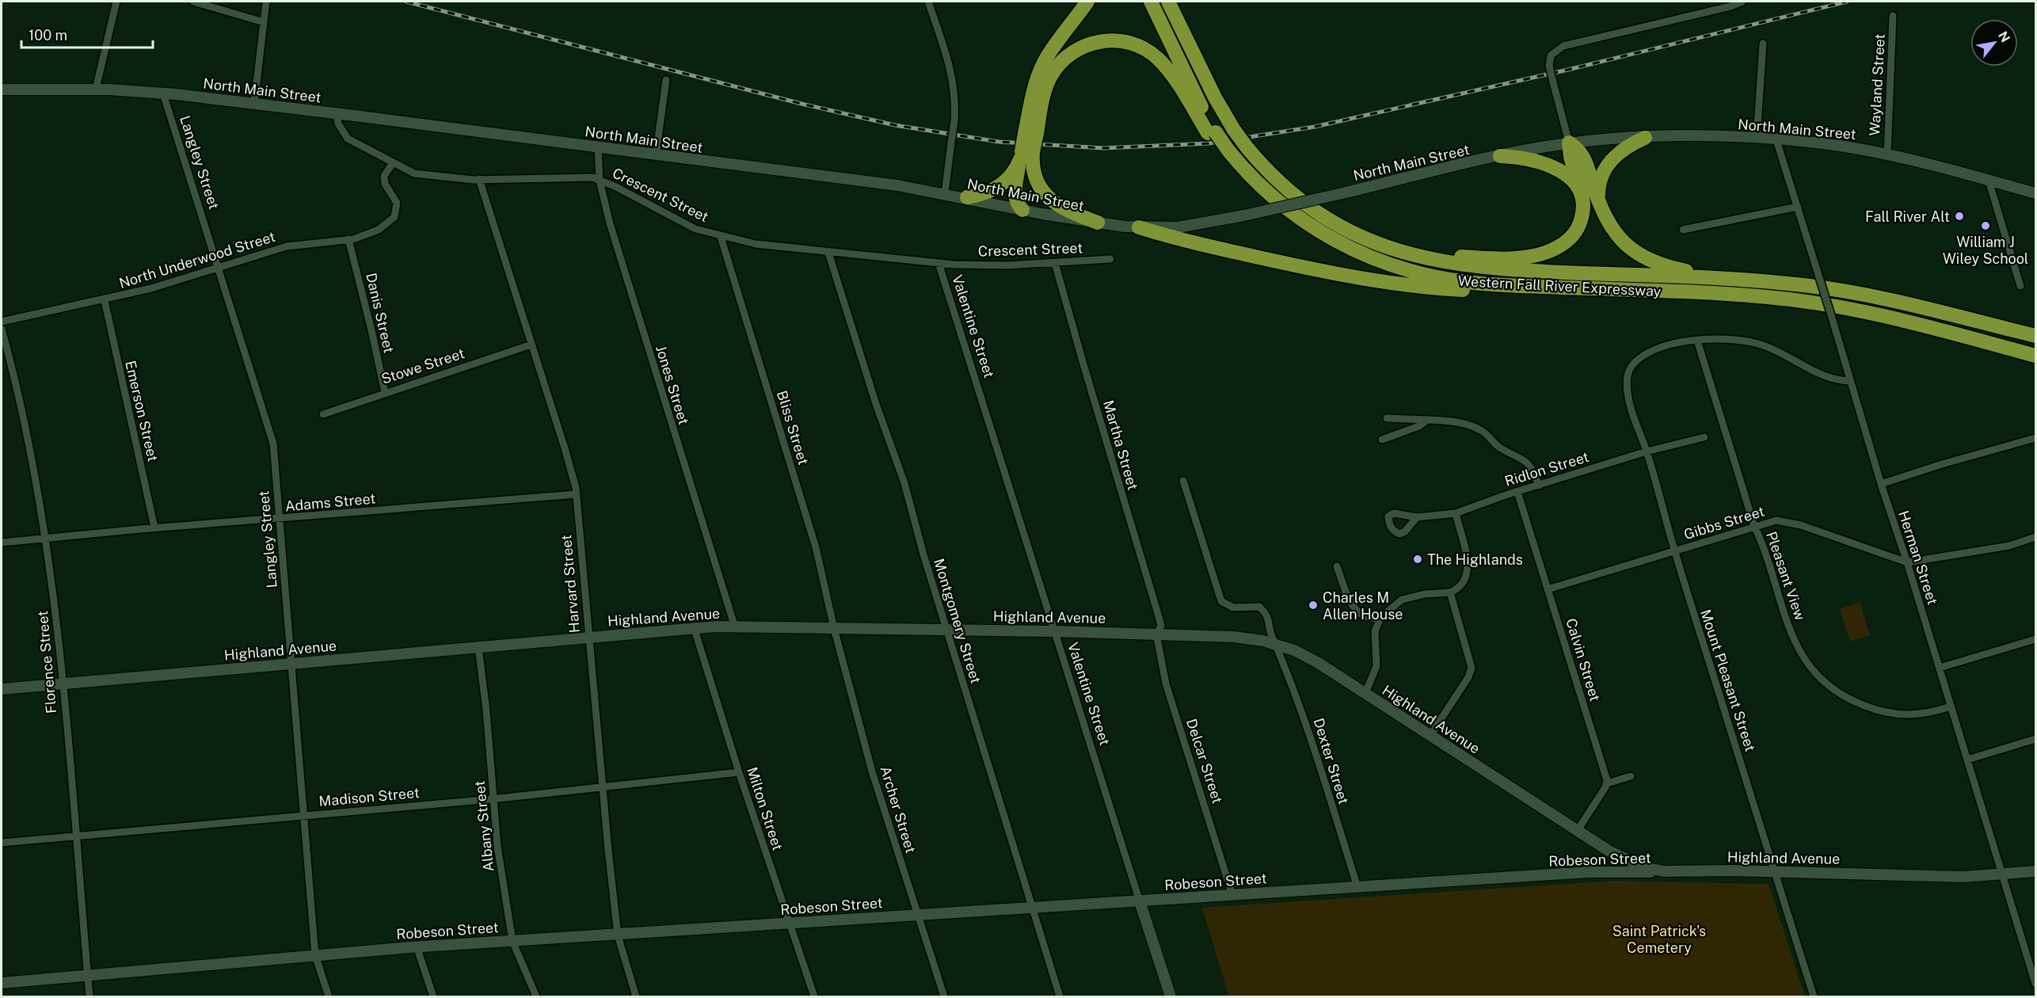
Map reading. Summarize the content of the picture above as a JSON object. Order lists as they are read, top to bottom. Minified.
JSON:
{"streets":{"highway":["Western Fall River Expressway"],"main road":["North Main Street","Valentine Street","Highland Avenue","Robeson Street"],"street":["Wayland Street","Langley Street","Crescent Street","North Underwood Street","Danis Street","Stowe Street","Jones Street","Emerson Street","Bliss Street","Martha Street","Ridlon Street","Adams Street","Gibbs Street","Herman Street","Pleasant View","Harvard Street","Montgomery Street","Calvin Street","Florence Street","Mount Pleasant Street","Delcar Street","Dexter Street","Madison Street","Milton Street","Archer Street","Albany Street"]},"crossings":[["Wayland Street","North Main Street"],["North Main Street","Langley Street"],["North Main Street","Crescent Street"],["North Main Street","Jones Street"],["North Main Street","Herman Street"],["Langley Street","North Underwood Street"],["Langley Street","Adams Street"],["Langley Street","Highland Avenue"],["Langley Street","Madison Street"],["Langley Street","Robeson Street"],["Crescent Street","North Underwood Street"],["Crescent Street","Valentine Street"],["Crescent Street","Jones Street"],["Crescent Street","Bliss Street"],["Crescent Street","Martha Street"],["Crescent Street","Harvard Street"],["Crescent Street","Montgomery Street"],["North Underwood Street","Danis Street"],["North Underwood Street","Emerson Street"],["Danis Street","Stowe Street"],["Valentine Street","Highland Avenue"],["Valentine Street","Robeson Street"],["Stowe Street","Harvard Street"],["Jones Street","Highland Avenue"],["Emerson Street","Adams Street"],["Bliss Street","Highland Avenue"],["Bliss Street","Archer Street"],["Martha Street","Highland Avenue"],["Martha Street","Delcar Street"],["Ridlon Street","Calvin Street"],["Ridlon Street","Mount Pleasant Street"],["Adams Street","Harvard Street"],["Adams Street","Florence Street"],["Gibbs Street","Herman Street"],["Gibbs Street","Pleasant View"],["Gibbs Street","Calvin Street"],["Gibbs Street","Mount Pleasant Street"],["Herman Street","Pleasant View"],["Herman Street","Highland Avenue"],["Pleasant View","Mount Pleasant Street"],["Harvard Street","Highland Avenue"],["Harvard Street","Madison Street"],["Harvard Street","Robeson Street"],["Highland Avenue","Montgomery Street"],["Highland Avenue","Florence Street"],["Highland Avenue","Mount Pleasant Street"],["Highland Avenue","Delcar Street"],["Highland Avenue","Dexter Street"],["Highland Avenue","Milton Street"],["Highland Avenue","Archer Street"],["Highland Avenue","Albany Street"],["Highland Avenue","Robeson Street"],["Montgomery Street","Robeson Street"],["Florence Street","Madison Street"],["Florence Street","Robeson Street"],["Delcar Street","Robeson Street"],["Dexter Street","Robeson Street"],["Madison Street","Milton Street"],["Madison Street","Albany Street"],["Milton Street","Robeson Street"],["Archer Street","Robeson Street"],["Albany Street","Robeson Street"]],"parks":["Saint Patrick's Cemetery"],"places":["Fall River Alt","William J Wiley School","The Highlands","Charles M Allen House"],"scale_bar":"100 m","north":"top right"}
